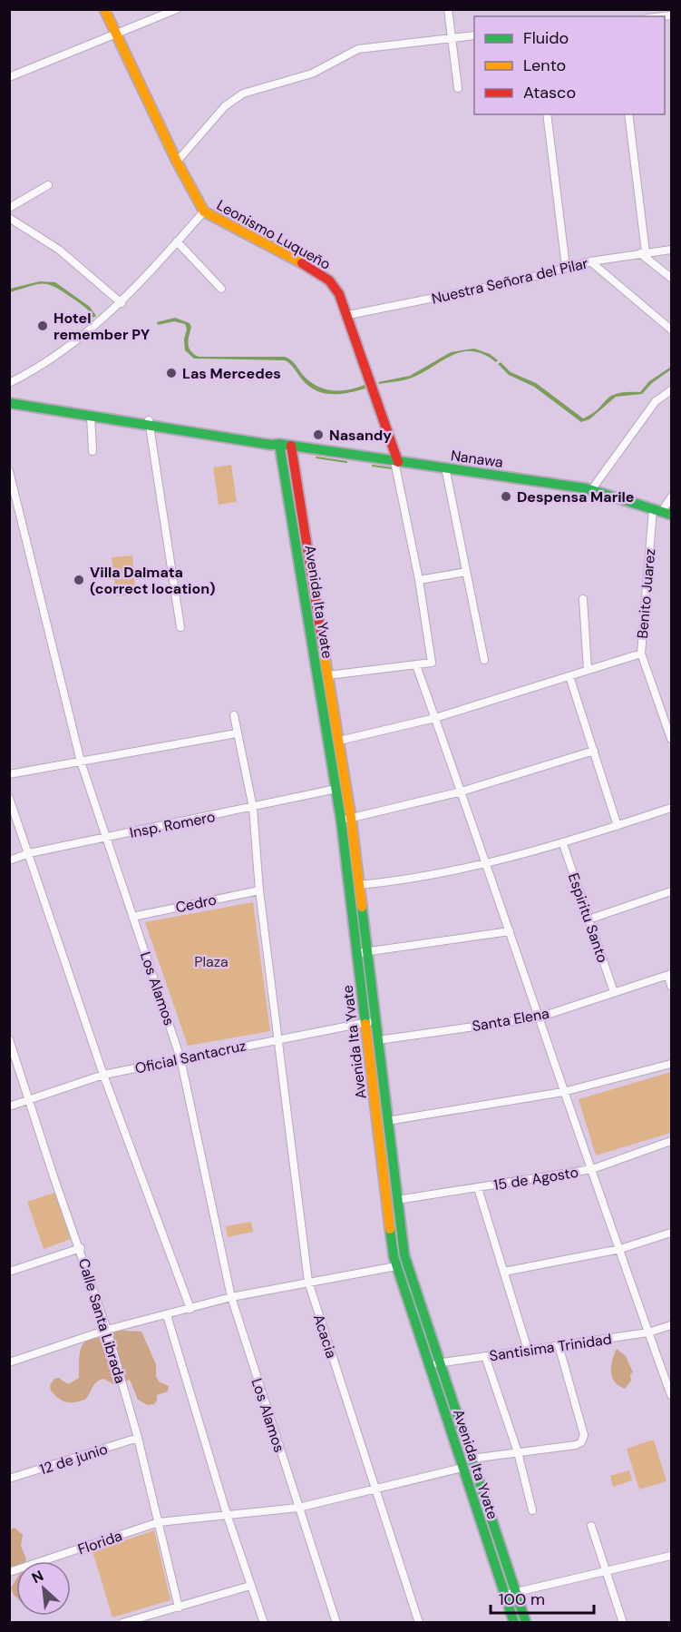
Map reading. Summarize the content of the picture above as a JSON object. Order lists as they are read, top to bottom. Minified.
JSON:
{"streets":{"street":["Leonismo Luqueño","Nuestra Señora del Pilar","Nanawa","Benito Juarez","Avenida Ita Yvate","Insp. Romero","Cedro","Espiritu Santo","Los Alamos","Santa Elena","Oficial Santacruz","15 de Agosto","Calle Santa Librada","Acacia","Santisima Trinidad","12 de junio","Florida"]},"crossings":[["Leonismo Luqueño","Nuestra Señora del Pilar"],["Leonismo Luqueño","Nanawa"],["Nanawa","Benito Juarez"],["Nanawa","Avenida Ita Yvate"],["Avenida Ita Yvate","Insp. Romero"],["Avenida Ita Yvate","Santa Elena"],["Avenida Ita Yvate","Oficial Santacruz"],["Avenida Ita Yvate","15 de Agosto"],["Avenida Ita Yvate","Santisima Trinidad"],["Avenida Ita Yvate","Florida"],["Insp. Romero","Los Alamos"],["Insp. Romero","Acacia"],["Cedro","Los Alamos"],["Cedro","Acacia"],["Espiritu Santo","Santa Elena"],["Los Alamos","Oficial Santacruz"],["Los Alamos","Florida"],["Oficial Santacruz","Calle Santa Librada"],["Oficial Santacruz","Acacia"],["Calle Santa Librada","12 de junio"],["Calle Santa Librada","Florida"],["Acacia","Florida"]],"parks":["Plaza"],"places":["Hotel remember PY","Las Mercedes","Nasandy","Despensa Marile","Villa Dalmata (correct location)"],"legend":["Fluido","Lento","Atasco"],"scale_bar":"100 m","north":"top left"}
